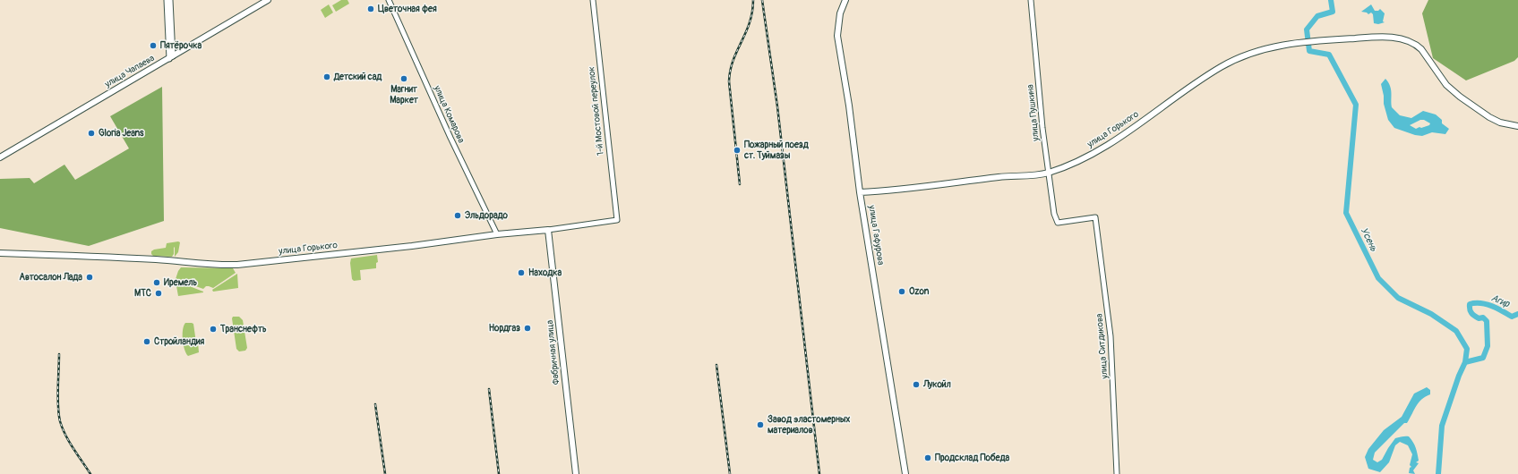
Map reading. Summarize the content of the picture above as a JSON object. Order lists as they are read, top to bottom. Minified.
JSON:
{"streets":{"main road":["улица Чапаева","улица Горького","улица Гафурова","Фабричная улица"],"street":["1-й Мостовой переулок","улица Пушкина","улица Комарова","улица Ситдикова"]},"crossings":[["1-й Мостовой переулок","улица Горького"],["улица Пушкина","улица Горького"],["улица Пушкина","улица Ситдикова"],["улица Комарова","улица Горького"],["улица Горького","улица Гафурова"],["улица Горького","Фабричная улица"]],"water":["Усень","Агир"],"places":["Цветочная фея","Пятёрочка","Детский сад","Магнит Маркет","Gloria Jeans","Пожарный поезд ст. Туймазы","Эльдорадо","Находка","Автосалон Лада","Иремель","Ozon","МТС","Нордгаз","Транснефть","Стройландия","Лукойл","Завод эластомерных материалов","Продсклад Победа"]}
